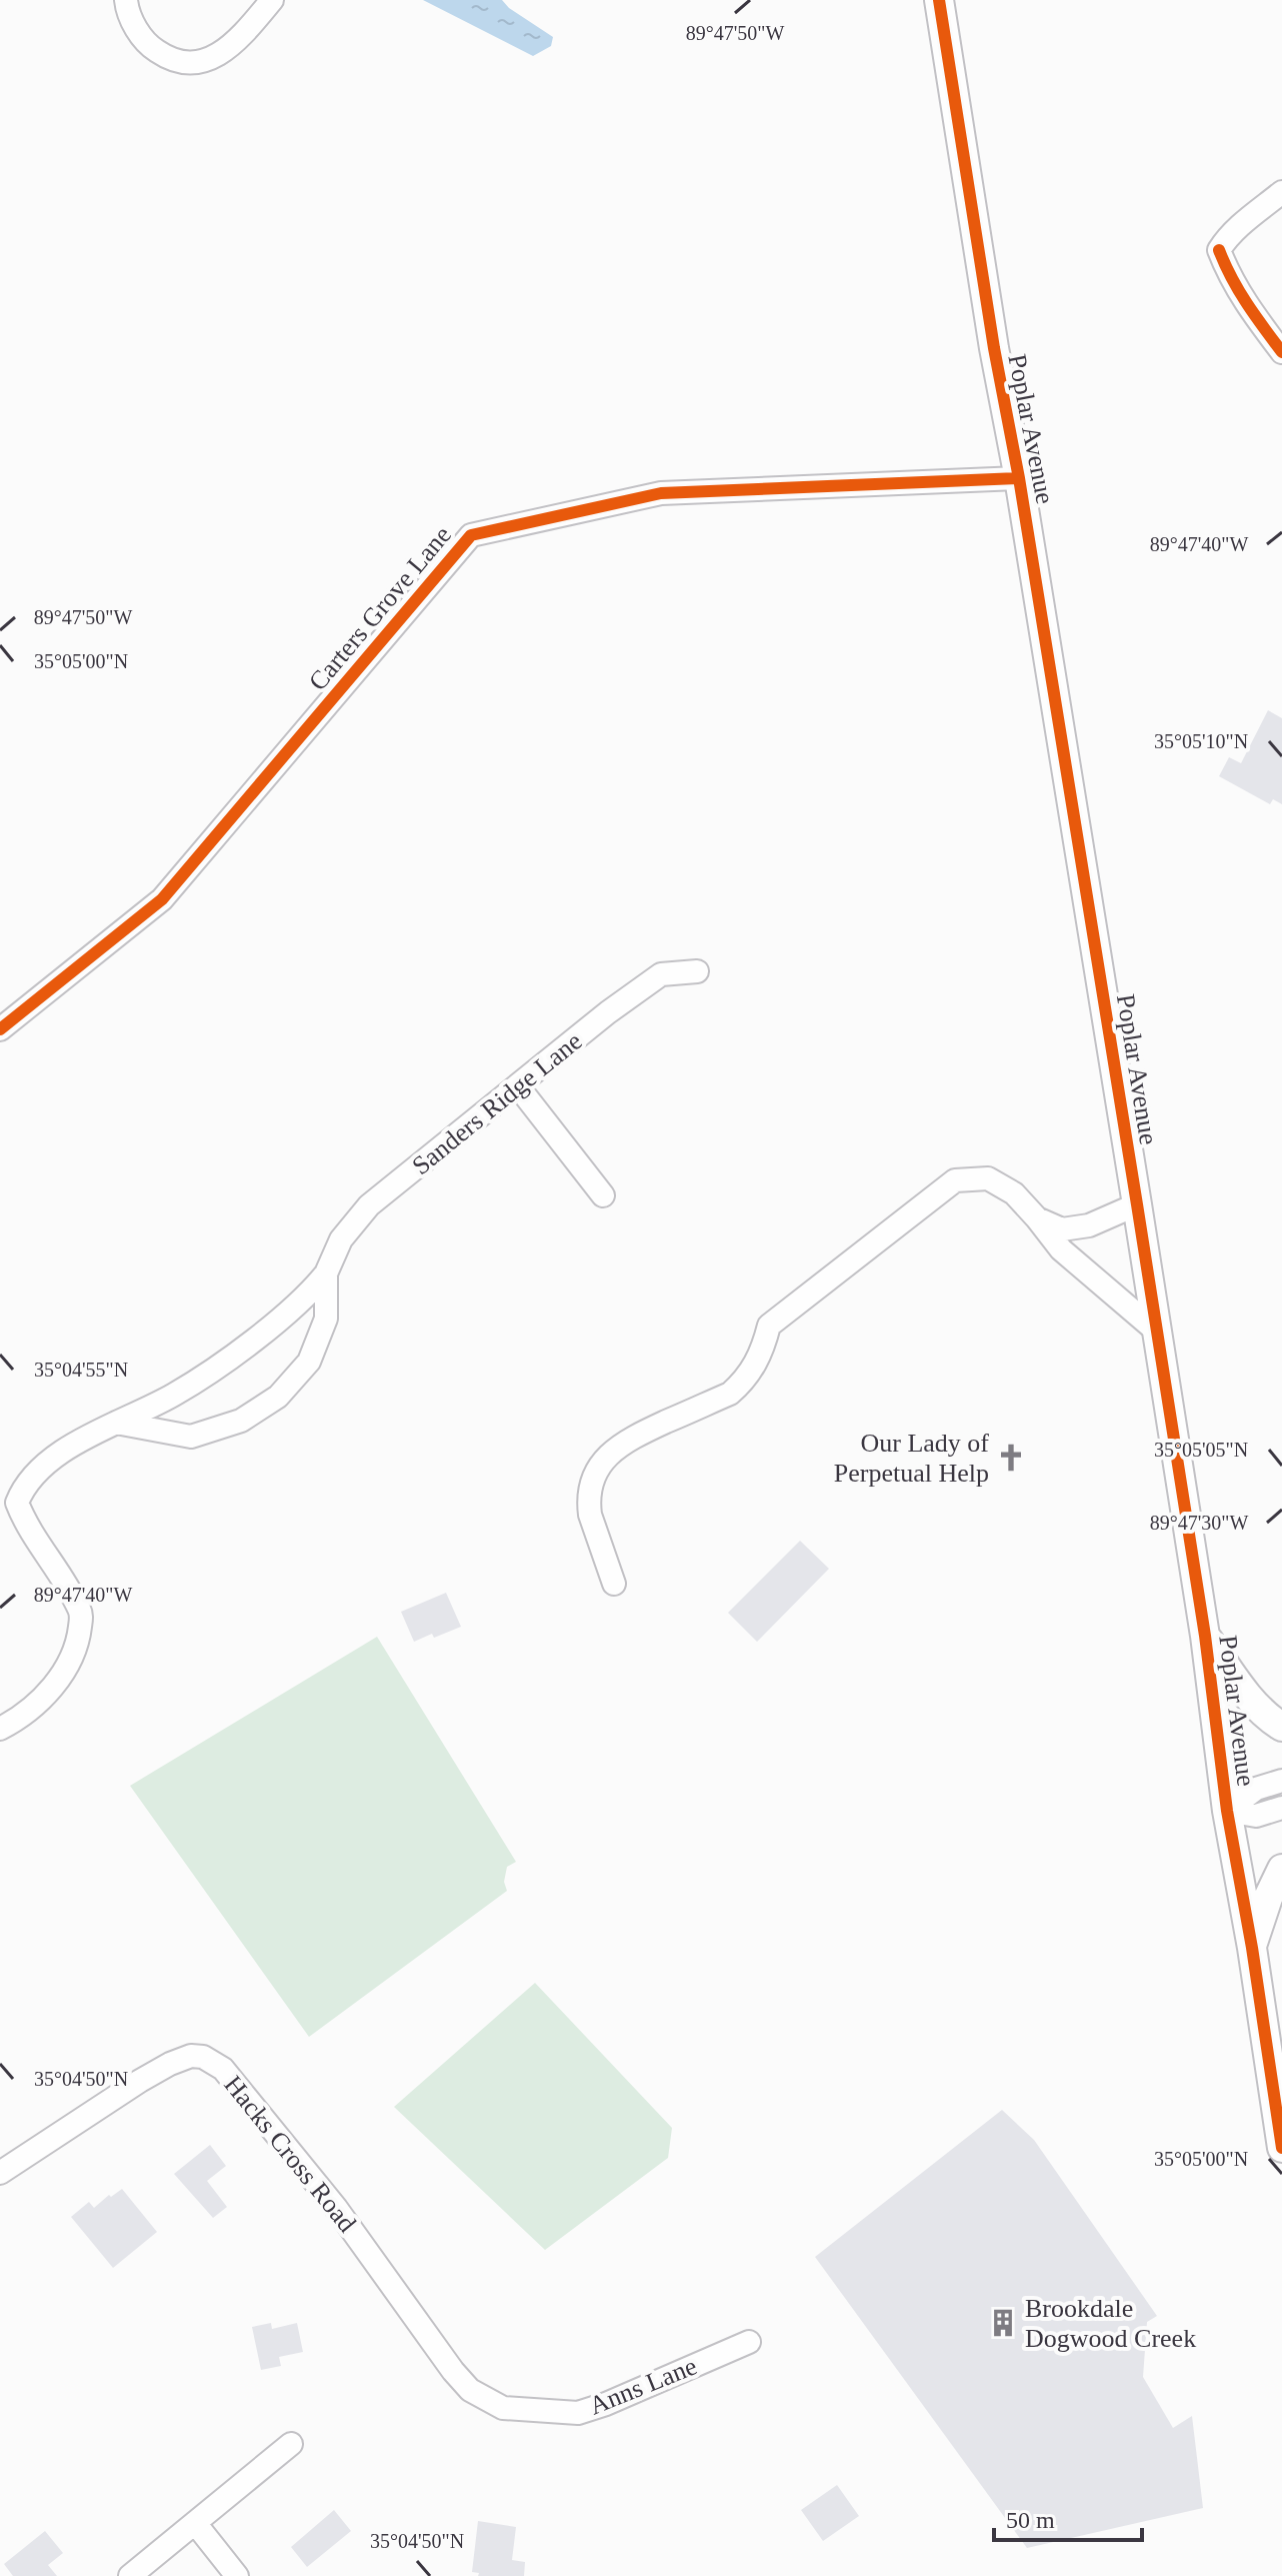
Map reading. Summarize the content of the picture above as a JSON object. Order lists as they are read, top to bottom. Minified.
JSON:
{"streets":{"main road":["Poplar Avenue"],"street":["Carters Grove Lane","Sanders Ridge Lane","Hacks Cross Road","Anns Lane"]},"crossings":[["Poplar Avenue","Carters Grove Lane"],["Hacks Cross Road","Anns Lane"]],"places":{"church":["Our Lady of Perpetual Help"],"building":["Brookdale Dogwood Creek"]},"scale_bar":"50 m","coordinates":["89°47'50\"W","89°47'40\"W","35°05'00\"N","35°05'10\"N","35°04'55\"N","35°05'05\"N","89°47'30\"W","35°04'50\"N"]}
